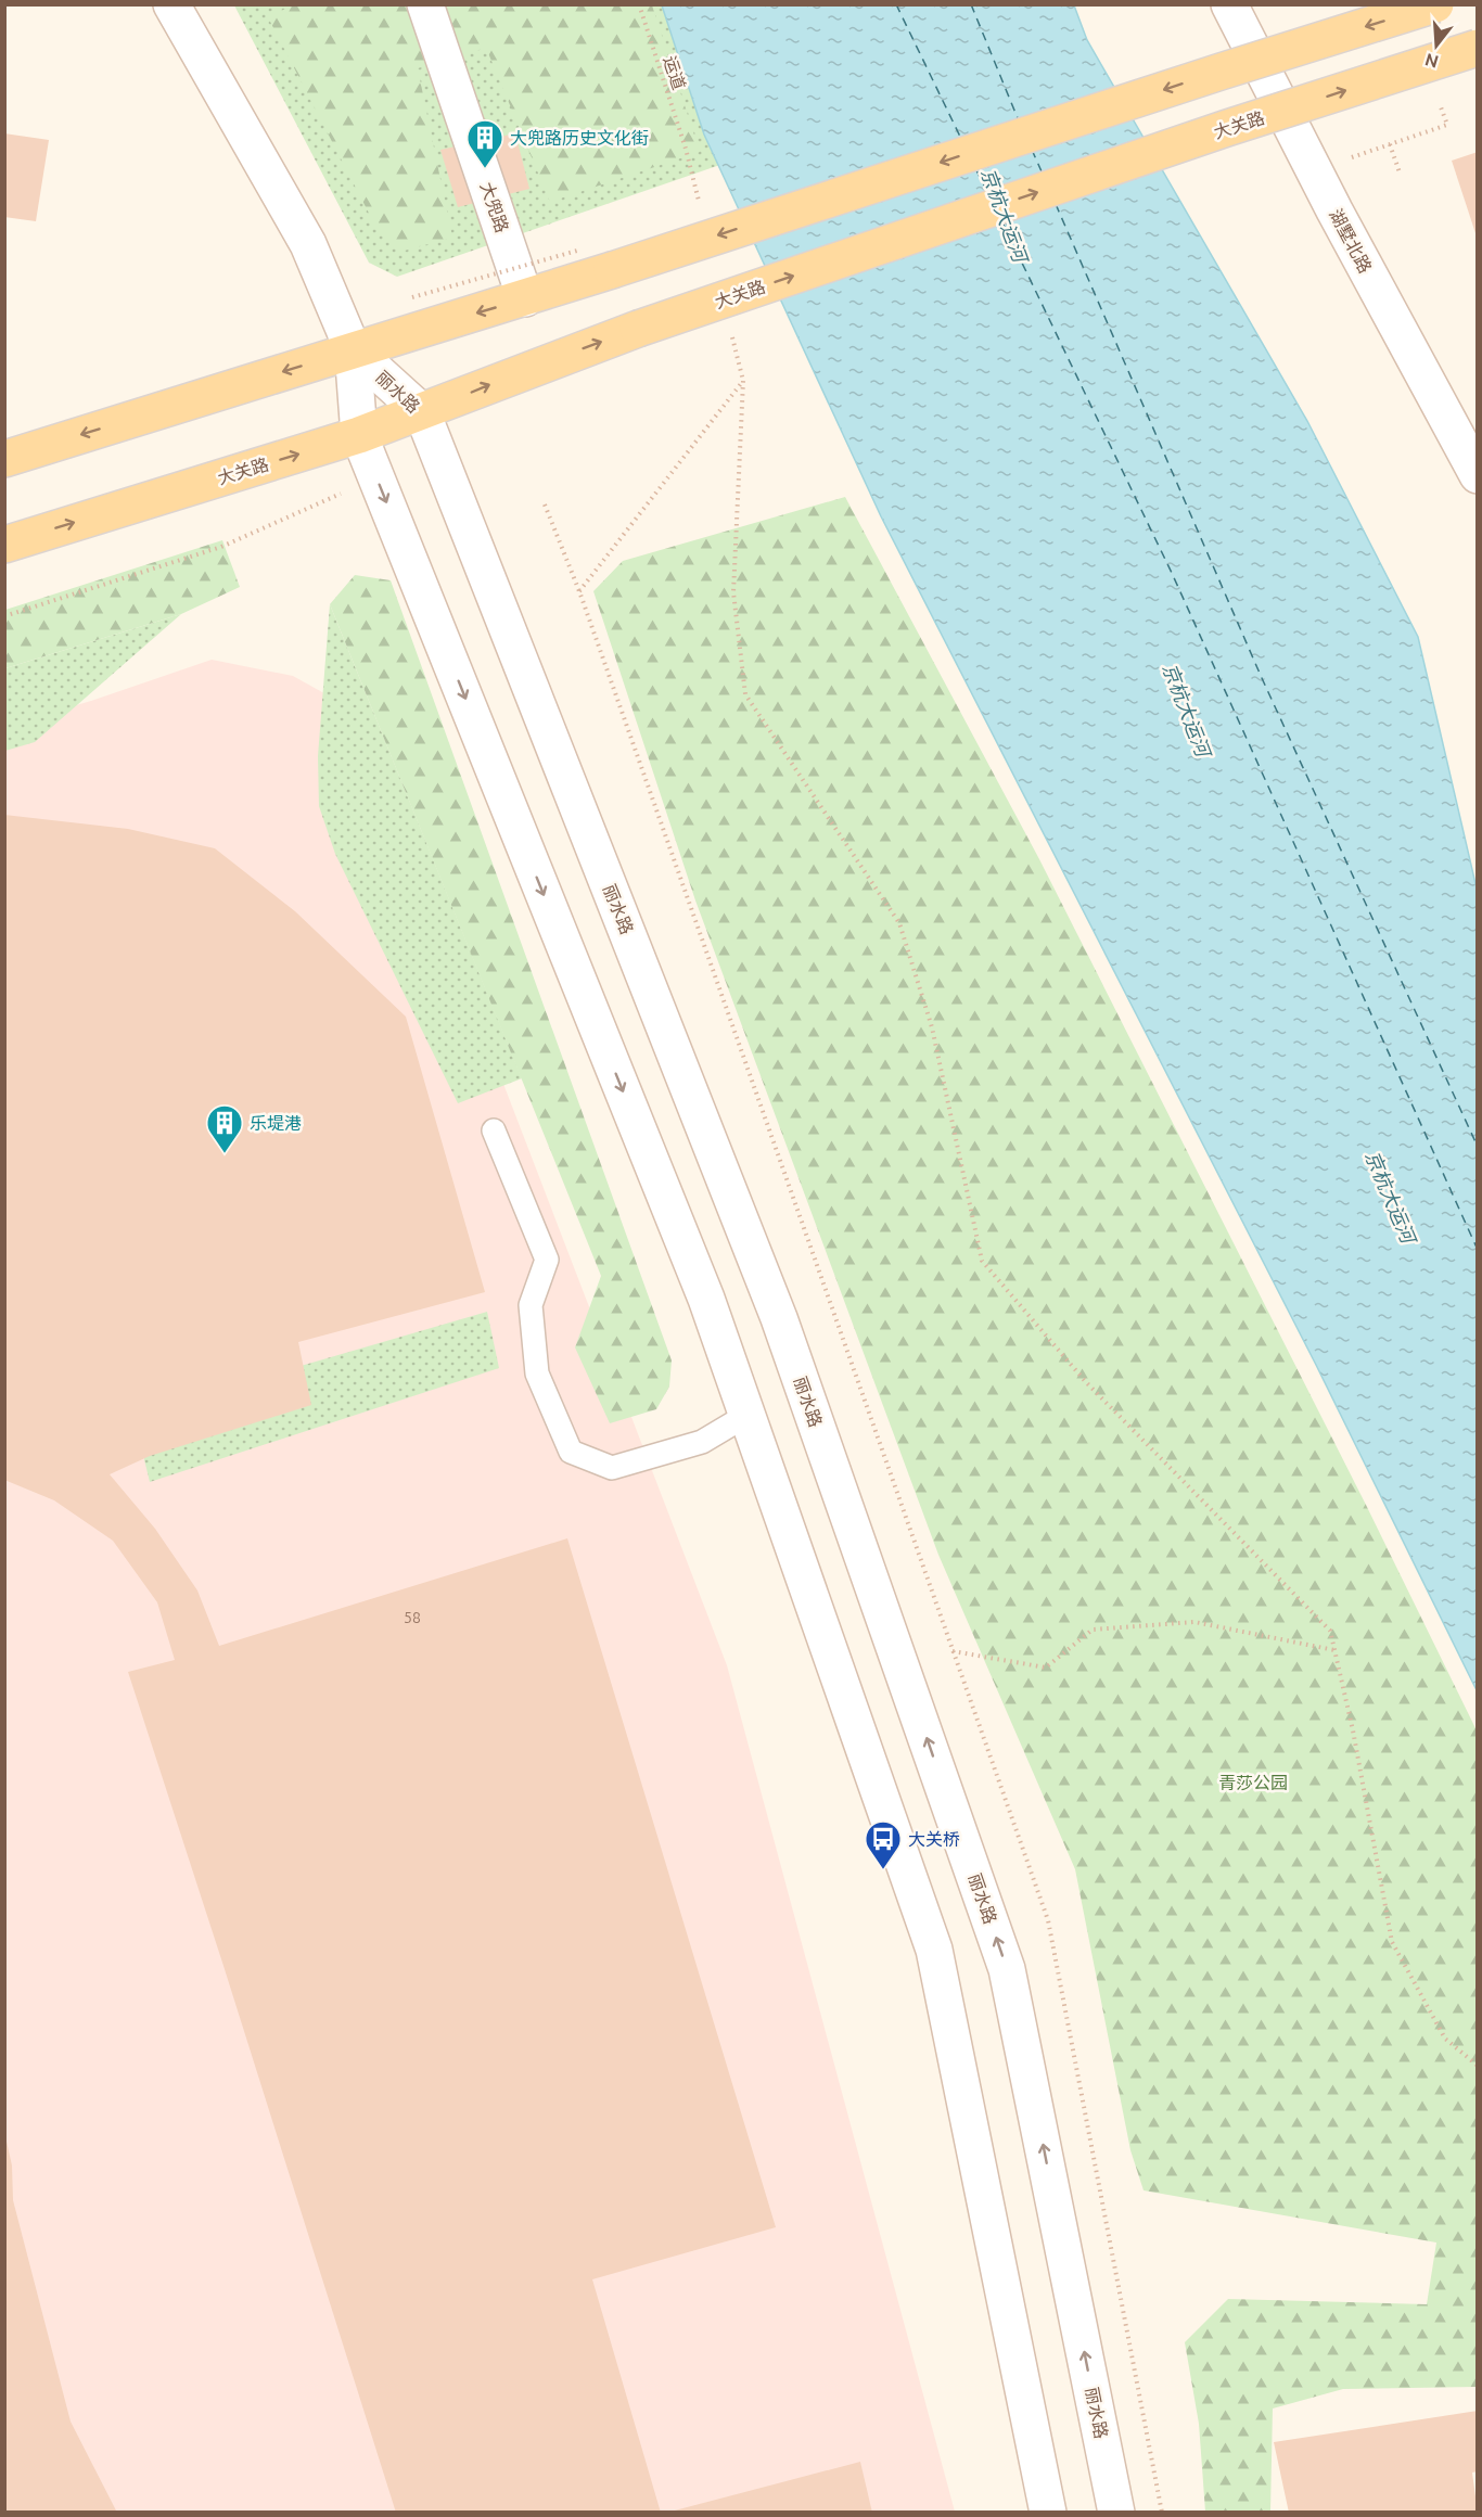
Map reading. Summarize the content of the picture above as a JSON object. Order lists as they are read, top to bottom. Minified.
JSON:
{"streets":{"main road":["大关路","大兜路","湖墅北路","丽水路"],"path":["运道"]},"crossings":[["大关路","丽水路"]],"water":["京杭大运河"],"parks":["青莎公园"],"places":{"building":["大兜路历史文化街","乐堤港"],"bus stop":["大关桥"]},"house_numbers":["58"],"north":"bottom"}
